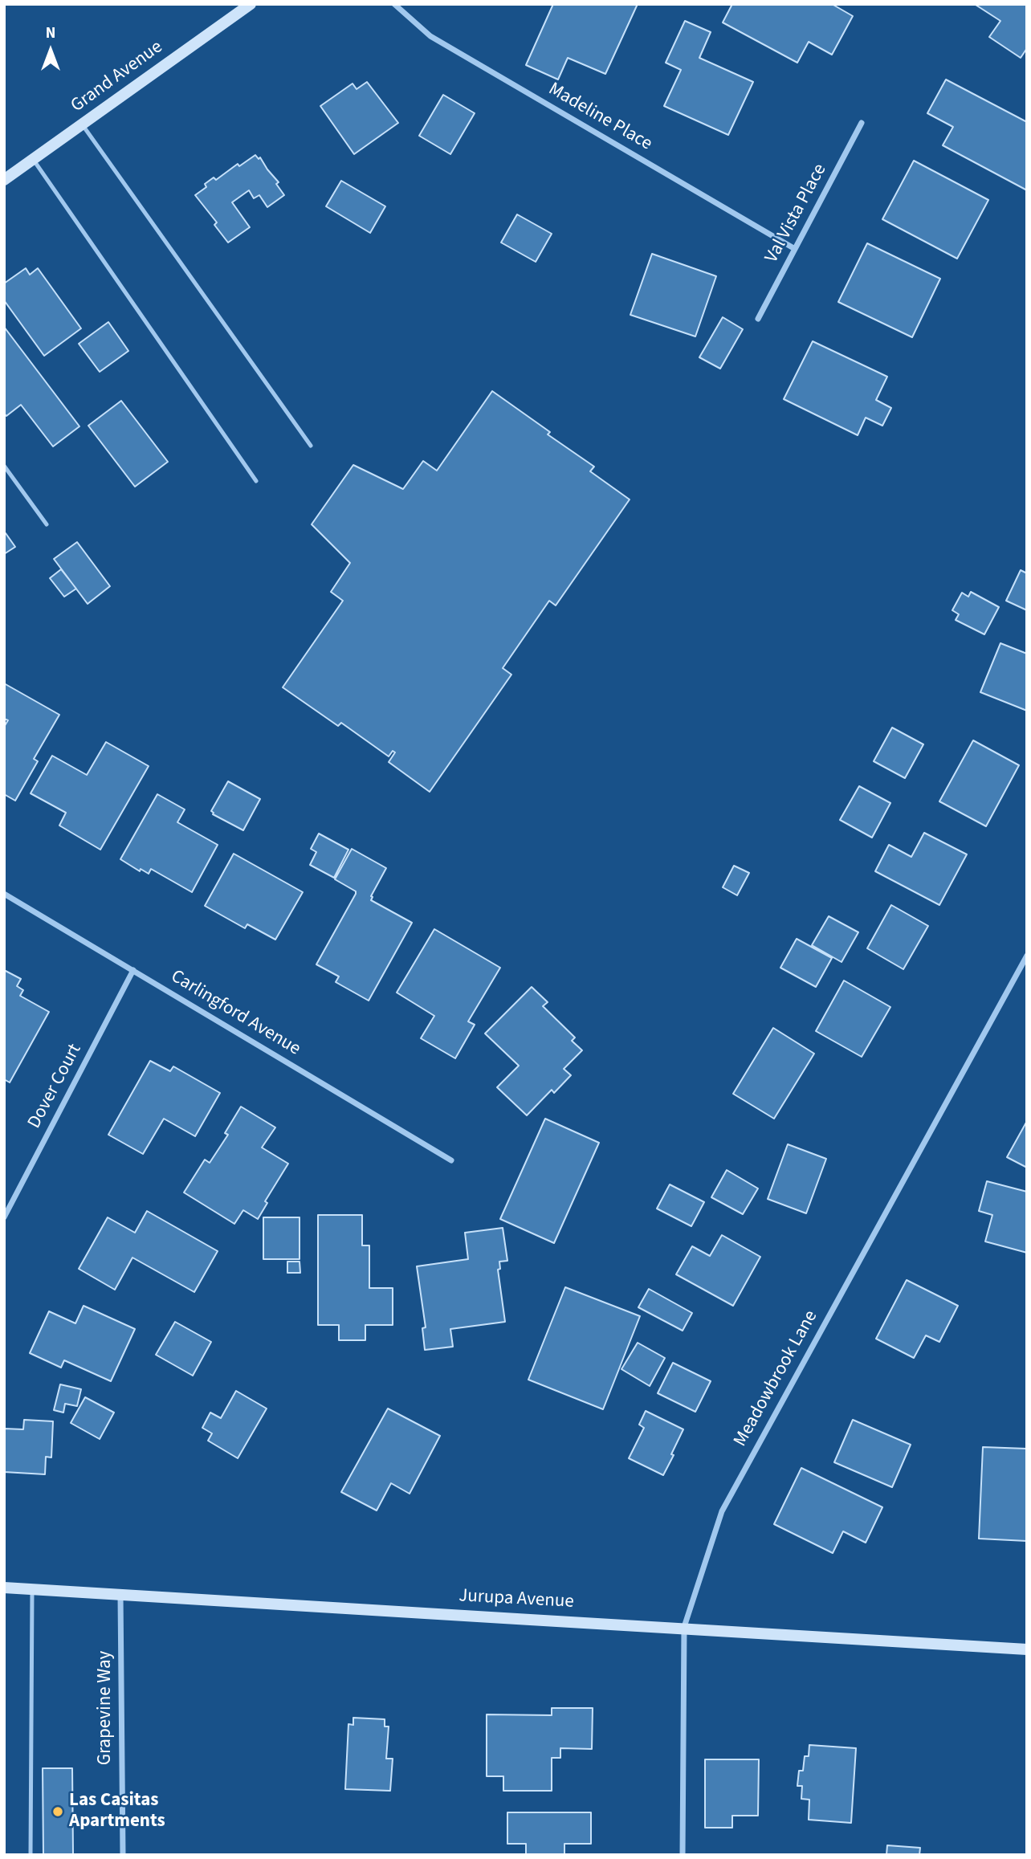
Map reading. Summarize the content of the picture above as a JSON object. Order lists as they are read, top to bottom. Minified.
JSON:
{"streets":{"main road":["Grand Avenue","Jurupa Avenue"],"street":["Madeline Place","Val Vista Place","Carlingford Avenue","Dover Court","Meadowbrook Lane","Grapevine Way"]},"crossings":[["Madeline Place","Val Vista Place"],["Carlingford Avenue","Dover Court"],["Meadowbrook Lane","Jurupa Avenue"],["Jurupa Avenue","Grapevine Way"]],"places":["Las Casitas Apartments"],"north":"top"}
